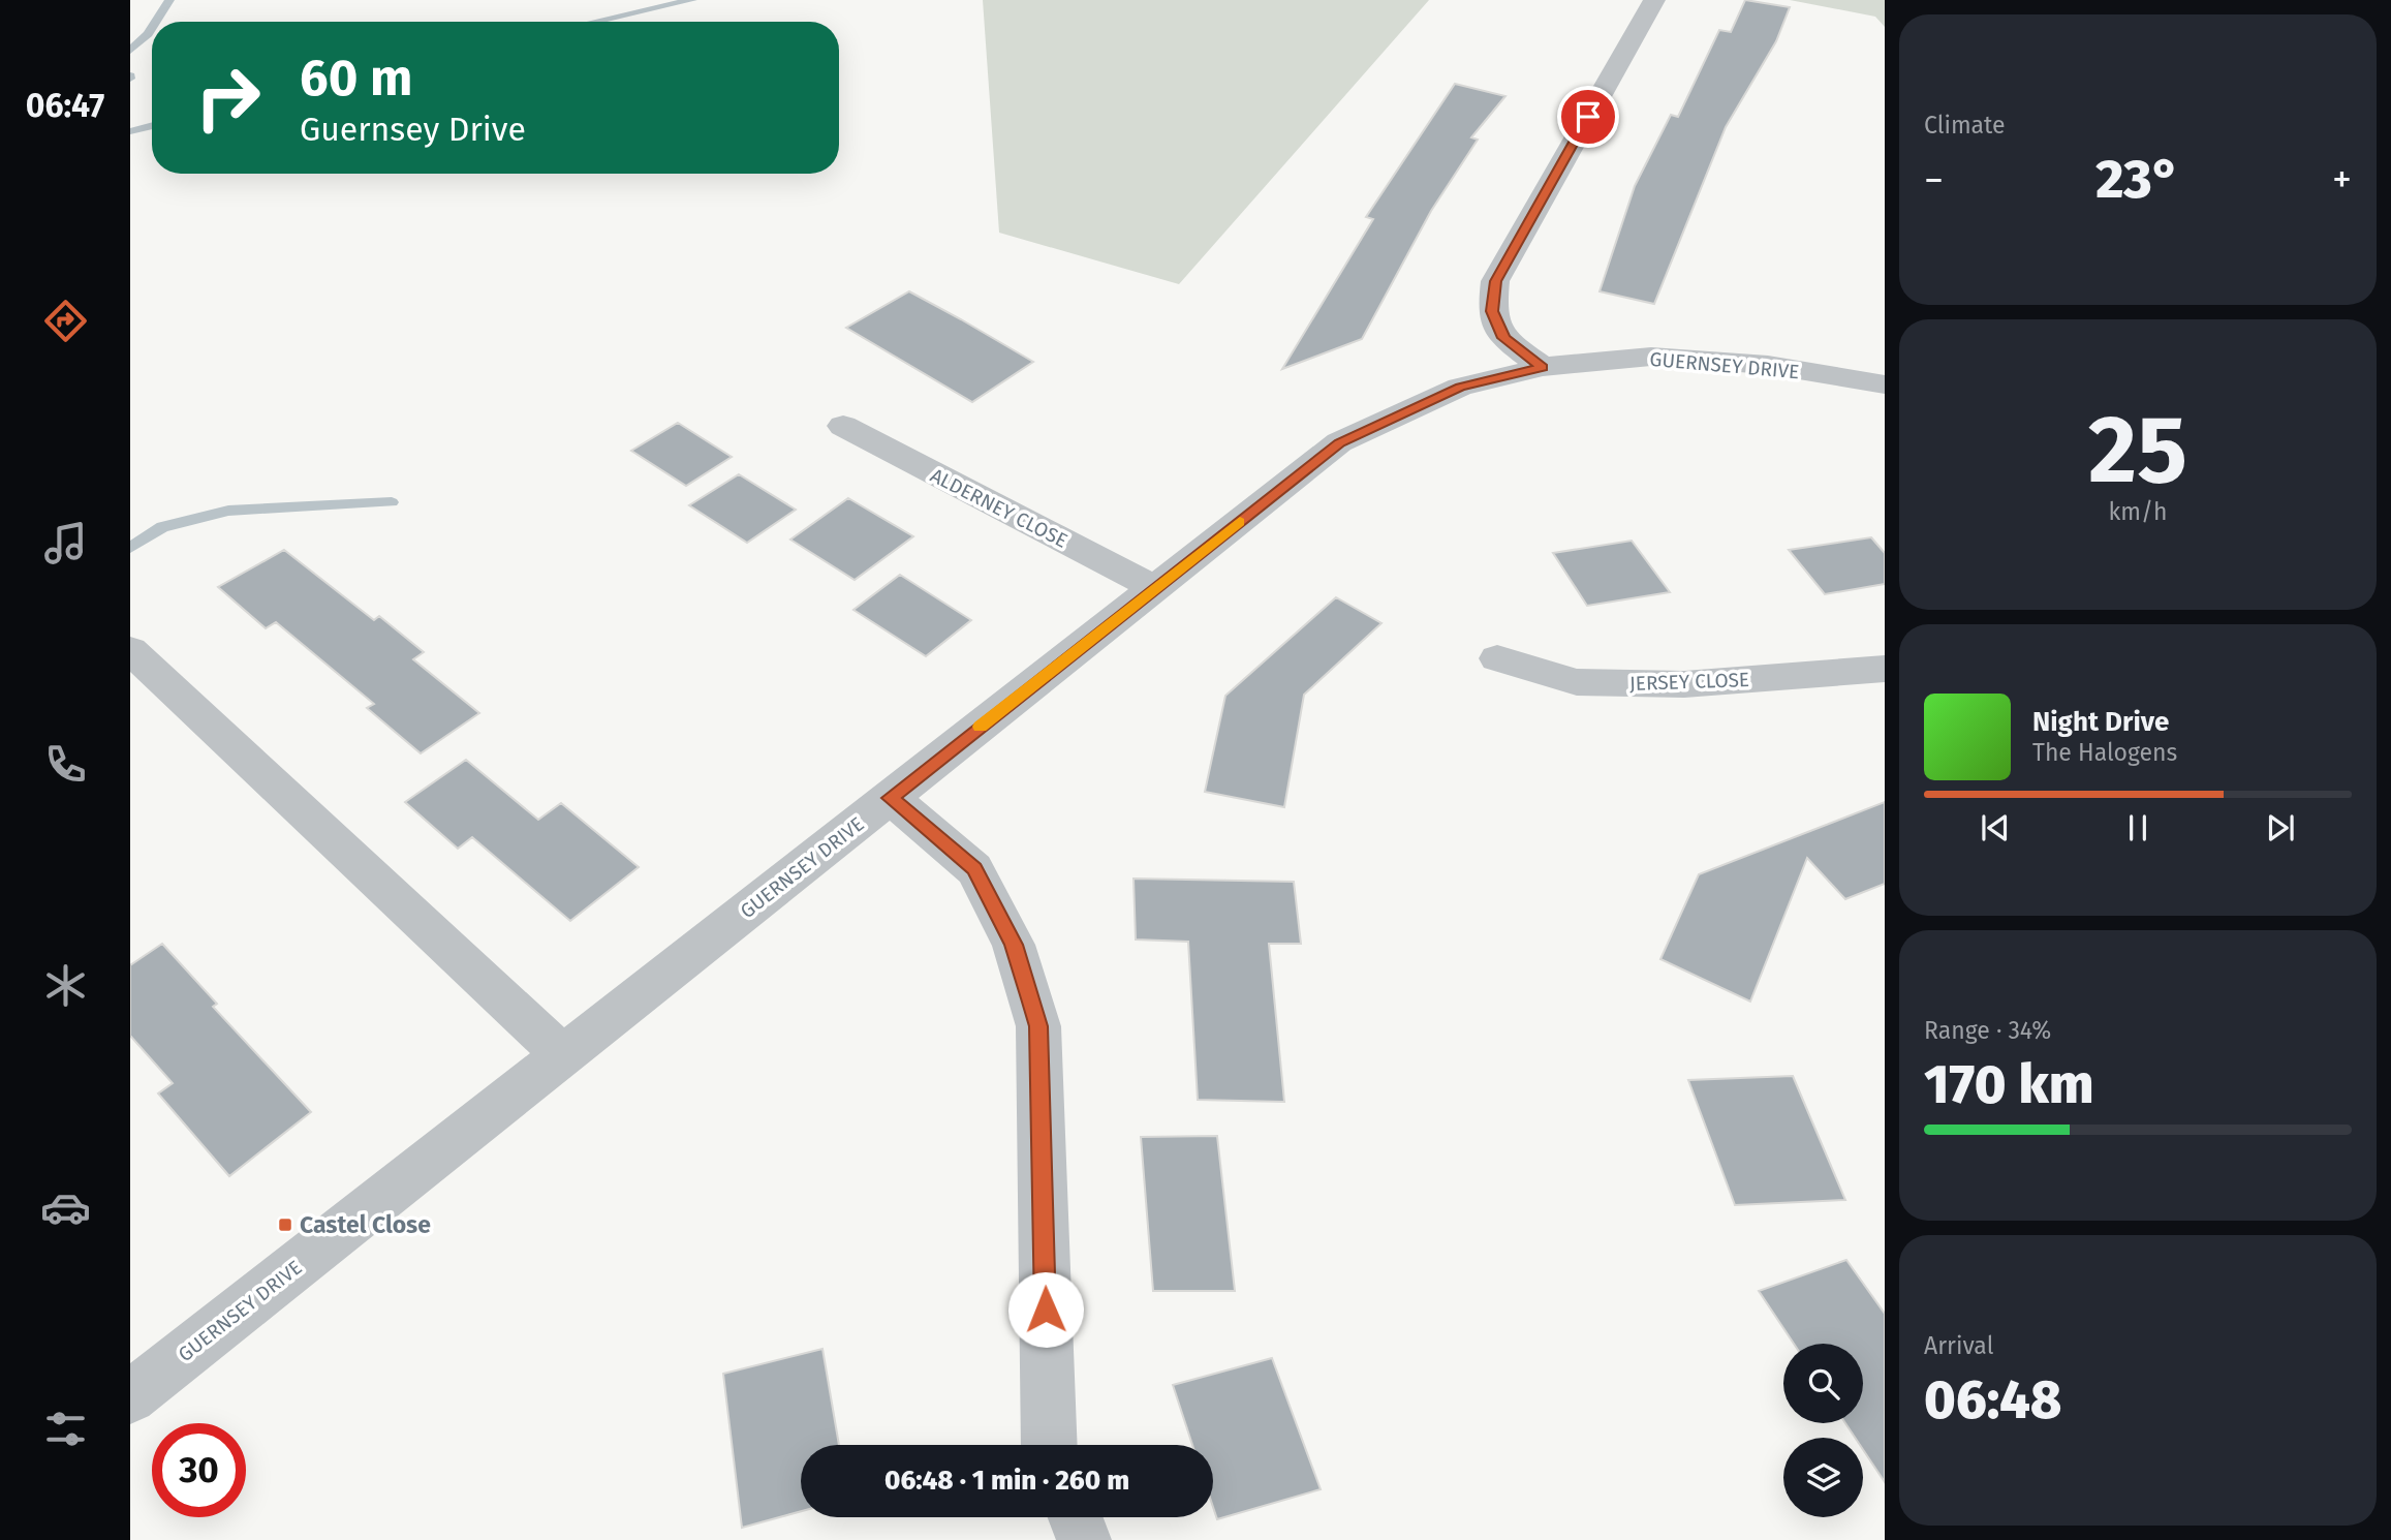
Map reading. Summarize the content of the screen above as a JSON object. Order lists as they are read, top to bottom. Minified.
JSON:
{"streets":{"street":["GUERNSEY DRIVE","ALDERNEY CLOSE","JERSEY CLOSE"]},"crossings":[["GUERNSEY DRIVE","ALDERNEY CLOSE"]],"places":{"transit":["Castel Close"]},"page":{"tabs":"06:47","tile":["Climate",["25","km/h"],["Range · 34%","170 km"],["Arrival","06:48"]],"turn":["60 m","Guernsey Drive"],"heat":["−","23°","+"],"song":["Night Drive","The Halogens"],"limit":"30","trip":"06:48 · 1 min · 260 m"}}
